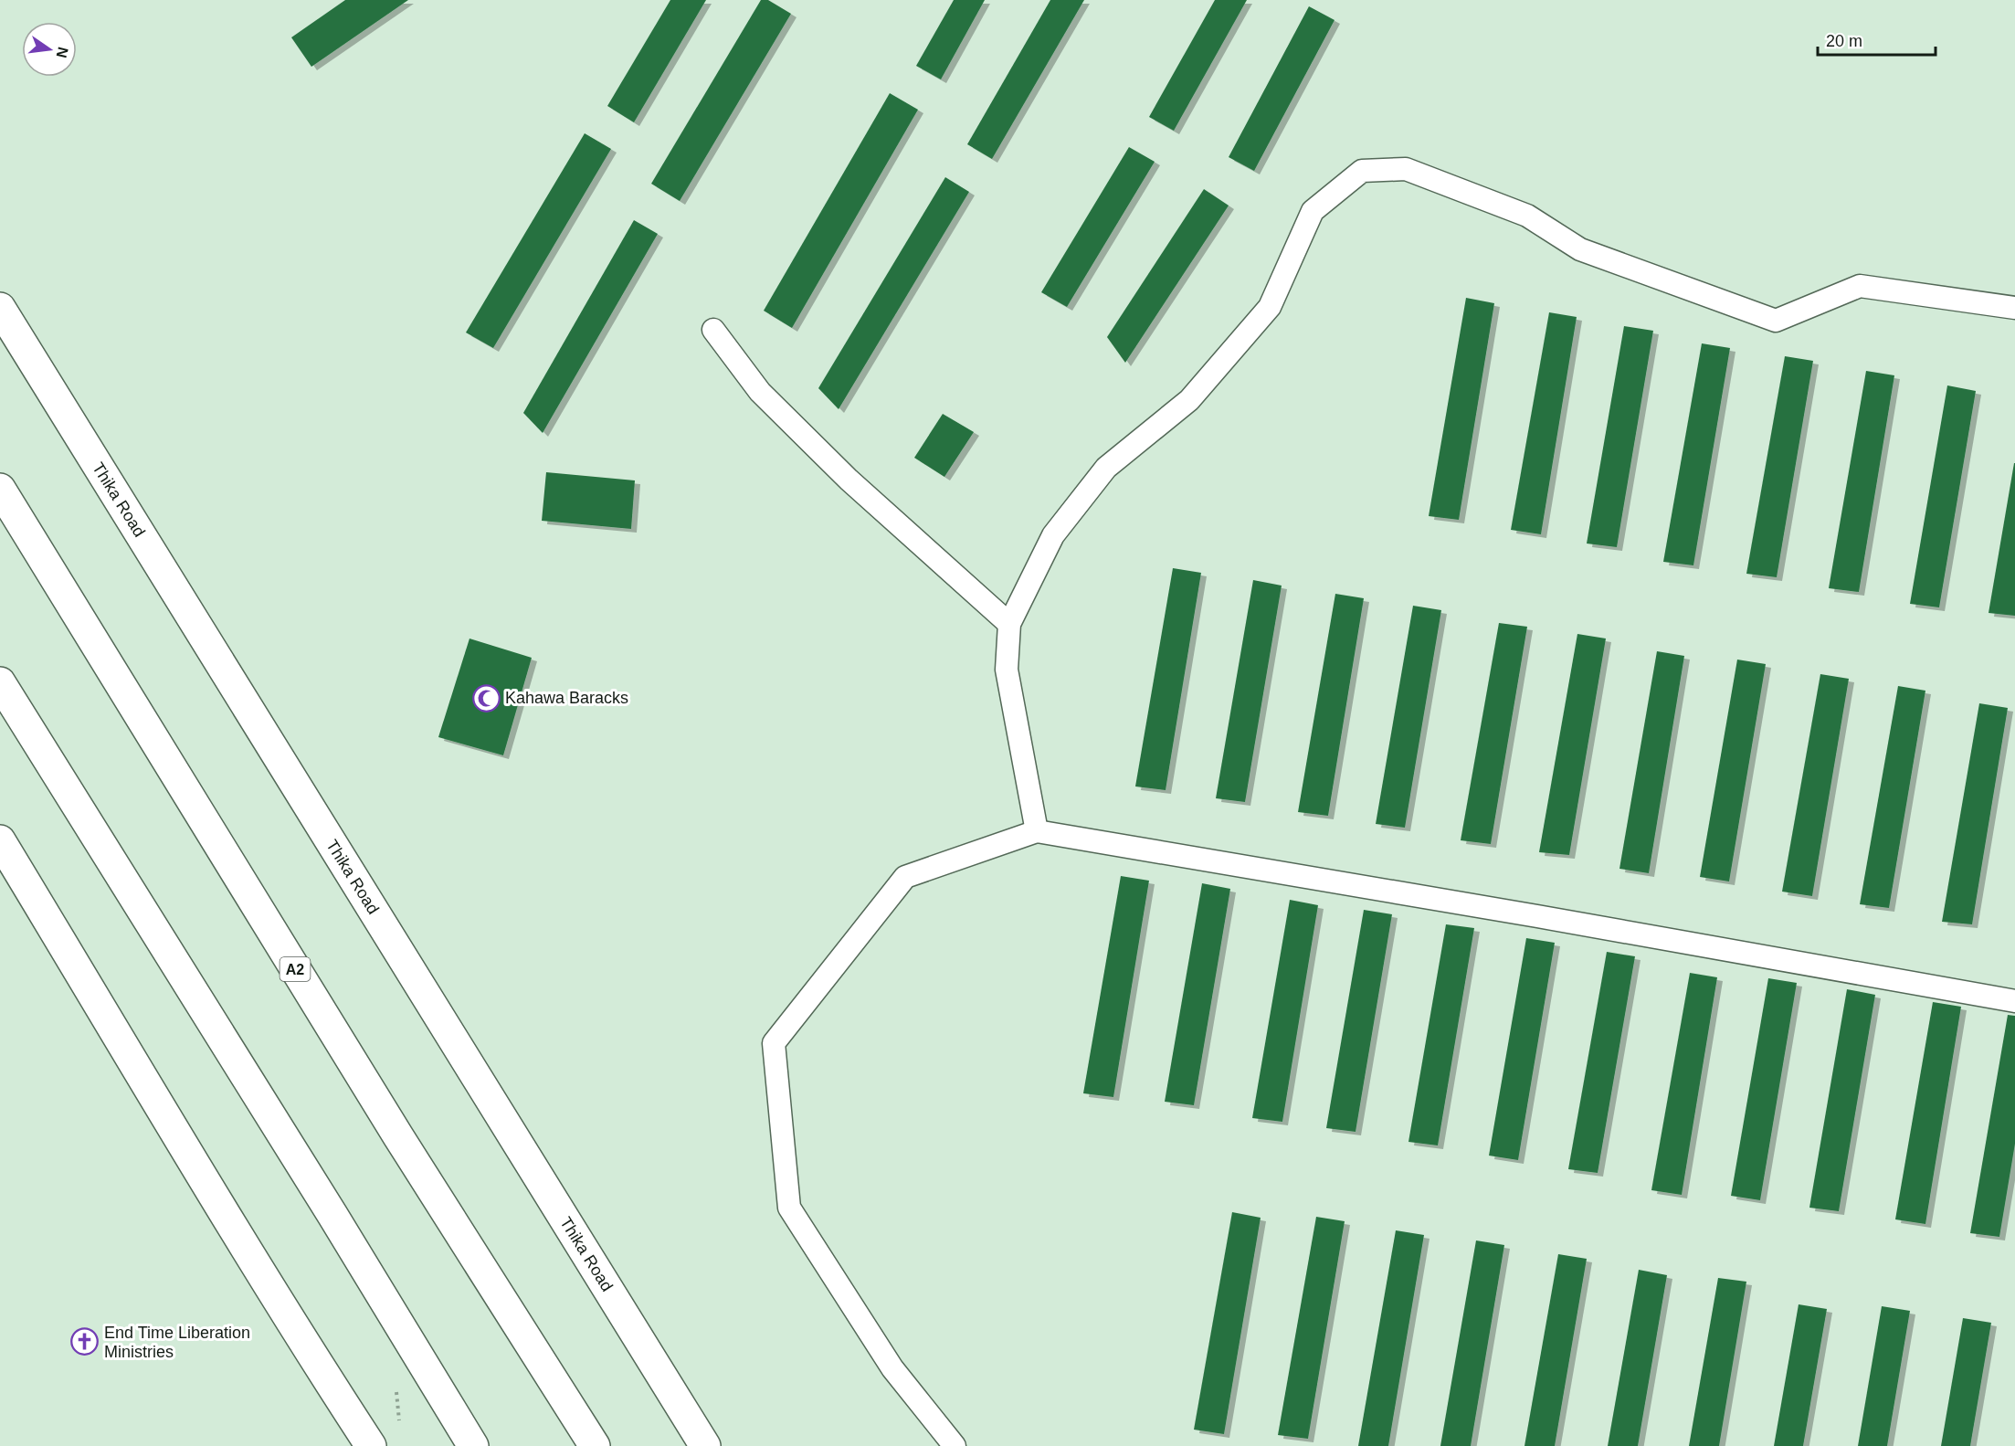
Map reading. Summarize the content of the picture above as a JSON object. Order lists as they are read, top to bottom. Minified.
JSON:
{"streets":{"main road":["Thika Road","A2"]},"places":{"mosque":["Kahawa Baracks"],"church":["End Time Liberation Ministries"]},"scale_bar":"20 m","north":"right"}
